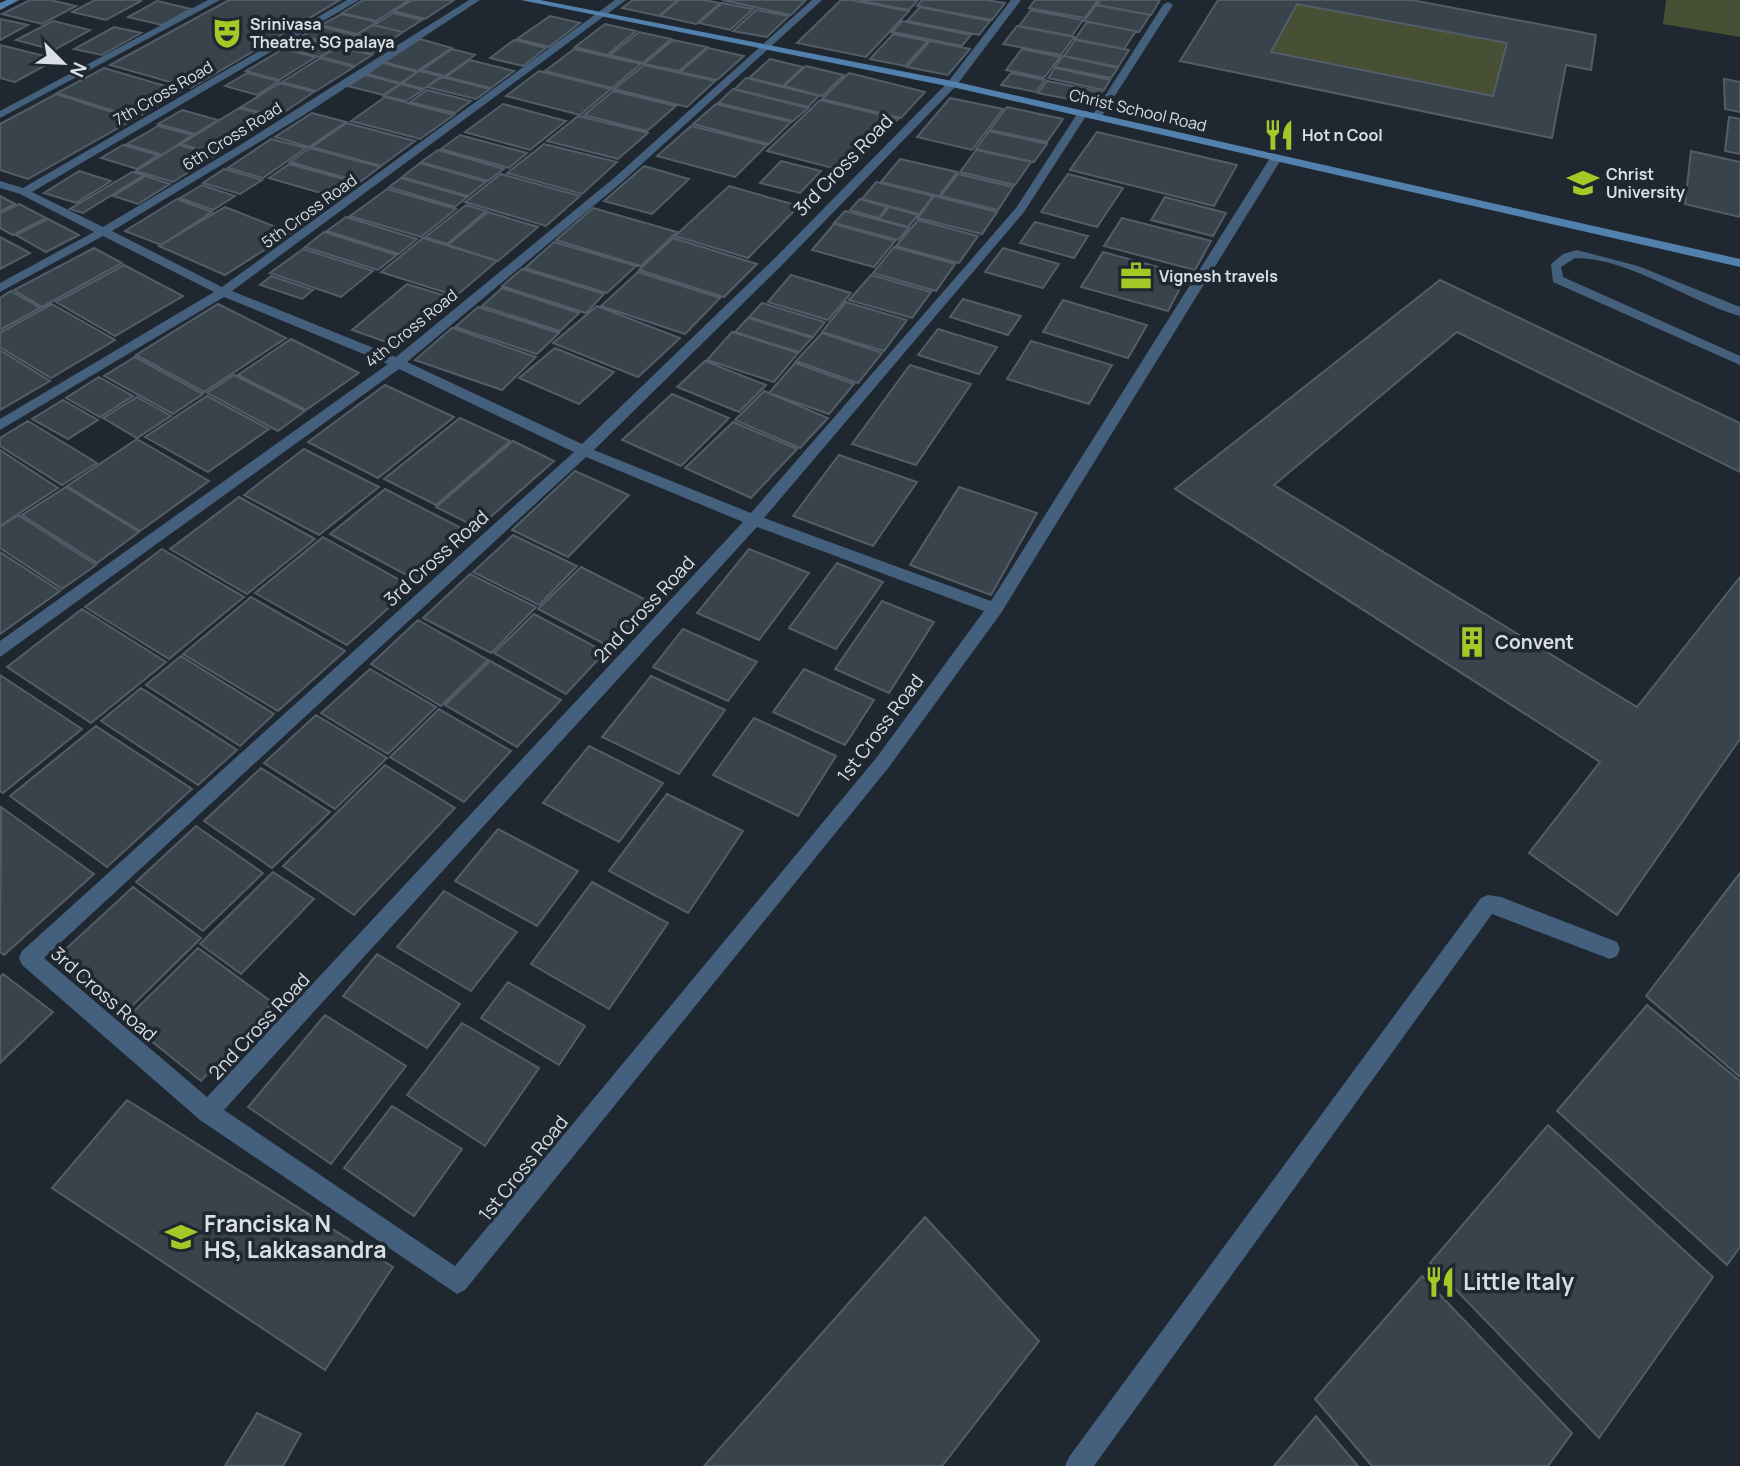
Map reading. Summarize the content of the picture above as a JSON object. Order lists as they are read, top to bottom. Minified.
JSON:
{"streets":{"street":["7th Cross Road","Christ School Road","6th Cross Road","3rd Cross Road","5th Cross Road","4th Cross Road","2nd Cross Road","1st Cross Road"]},"crossings":[["Christ School Road","3rd Cross Road"],["Christ School Road","5th Cross Road"],["Christ School Road","4th Cross Road"],["Christ School Road","2nd Cross Road"],["Christ School Road","1st Cross Road"],["3rd Cross Road","2nd Cross Road"],["3rd Cross Road","1st Cross Road"],["2nd Cross Road","1st Cross Road"]],"places":{"theatre":["Srinivasa Theatre, SG palaya"],"restaurant":["Hot n Cool","Little Italy"],"school or university":["Christ University","Franciska N HS, Lakkasandra"],"office":["Vignesh travels"],"building":["Convent"]},"north":"bottom right"}
